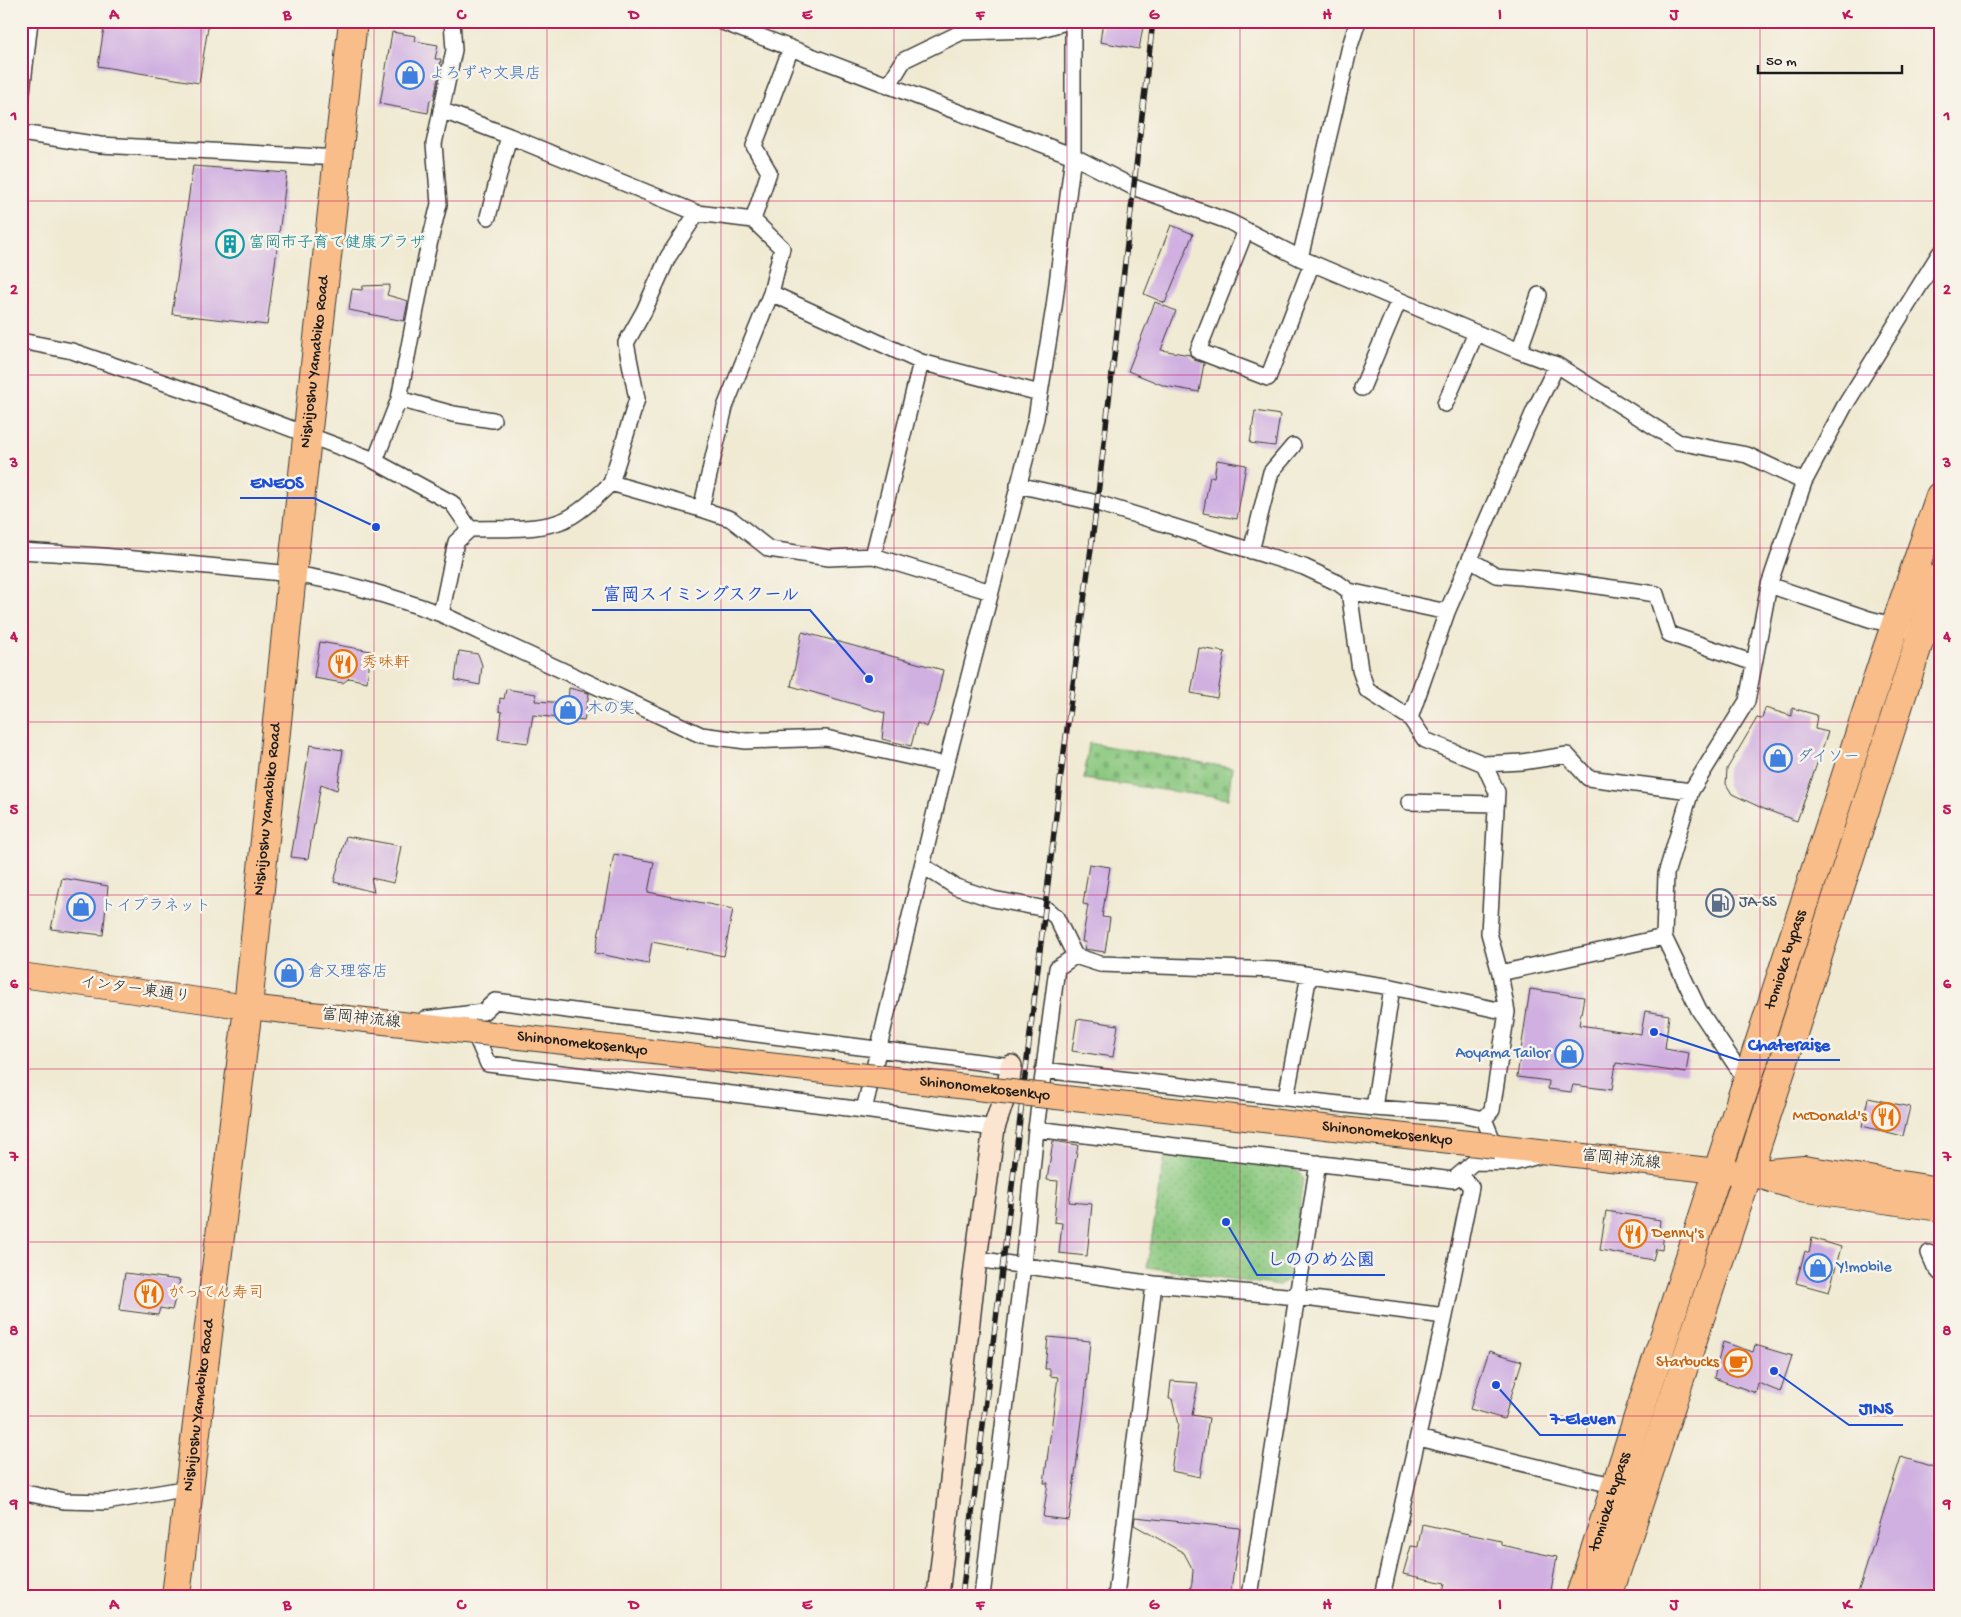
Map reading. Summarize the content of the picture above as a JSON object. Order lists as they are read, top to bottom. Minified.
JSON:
{"streets":{"highway":["Nishijoshu Yamabiko Road","tomioka bypass"],"main road":["インター東通り","富岡神流線","Shinonomekosenkyo"]},"crossings":[["Nishijoshu Yamabiko Road","インター東通り"],["Nishijoshu Yamabiko Road","富岡神流線"],["tomioka bypass","富岡神流線"],["インター東通り","富岡神流線"],["富岡神流線","Shinonomekosenkyo"]],"places":{"shop":["よろずや文具店","木の実","ダイソー","トイプラネット","倉又理容店","Aoyama Tailor","Y!mobile"],"building":["富岡市子育て健康プラザ"],"other":["ENEOS","富岡スイミングスクール","Chateraise","しののめ公園","JINS","7-Eleven"],"restaurant":["秀味軒","McDonald's","Denny's","がってん寿司"],"fuel station":["JA-SS"],"cafe":["Starbucks"]},"scale_bar":"50 m","grid":{"columns":["A","B","C","D","E","F","G","H","I","J","K"],"rows":["1","2","3","4","5","6","7","8","9"]}}
